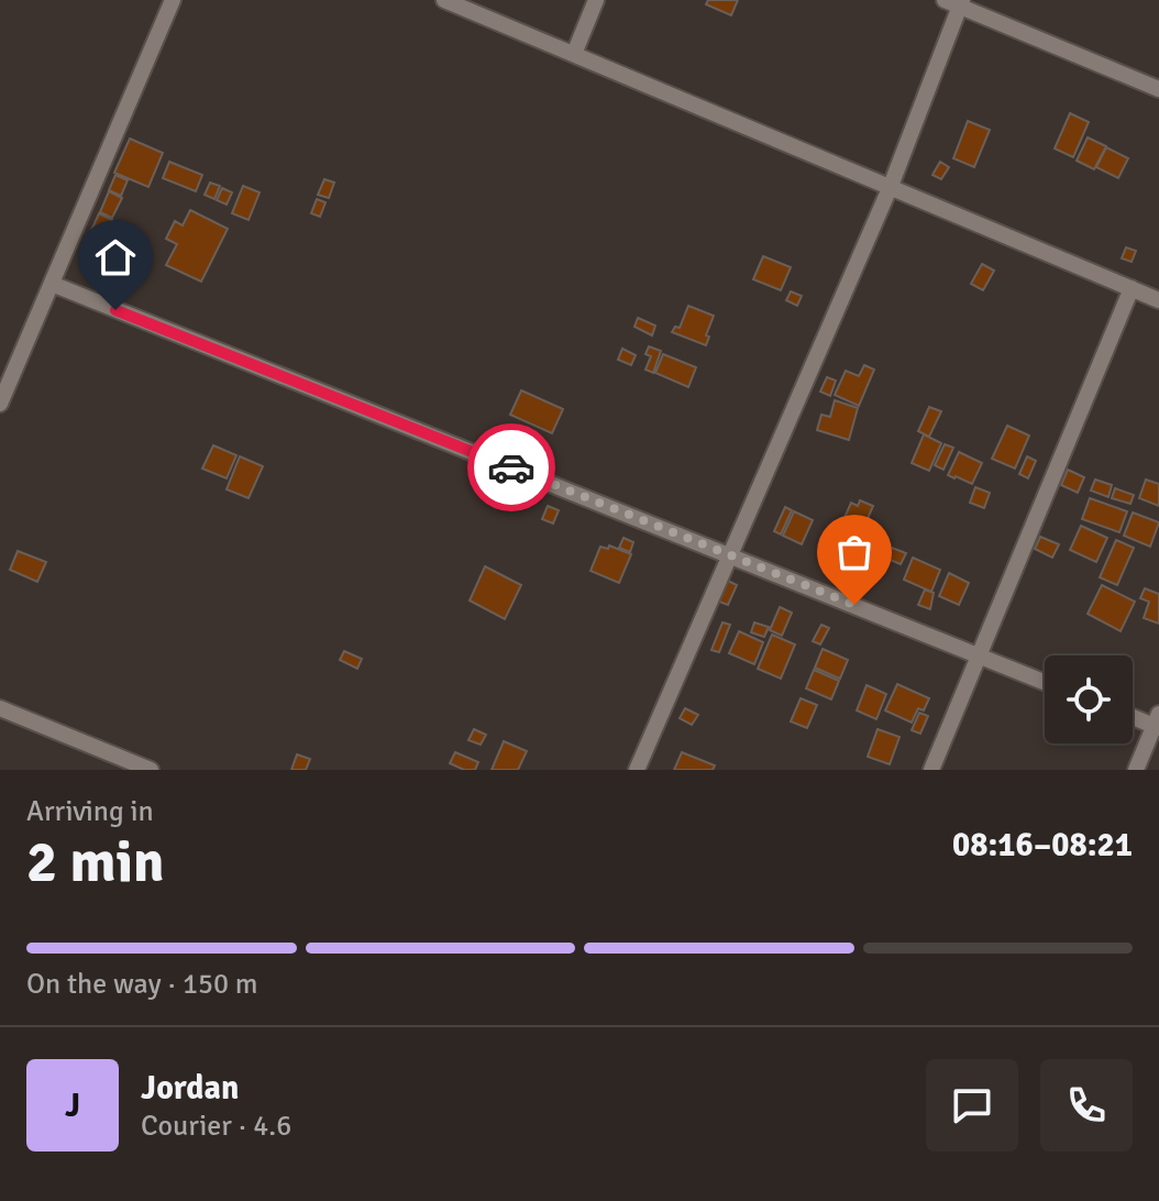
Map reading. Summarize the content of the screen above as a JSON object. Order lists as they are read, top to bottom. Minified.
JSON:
{"page":{"heading":["2 min","Arriving in","08:16–08:21"],"panel":["Jordan","Courier · 4.6"],"bar":"On the way · 150 m","round":"J"}}
